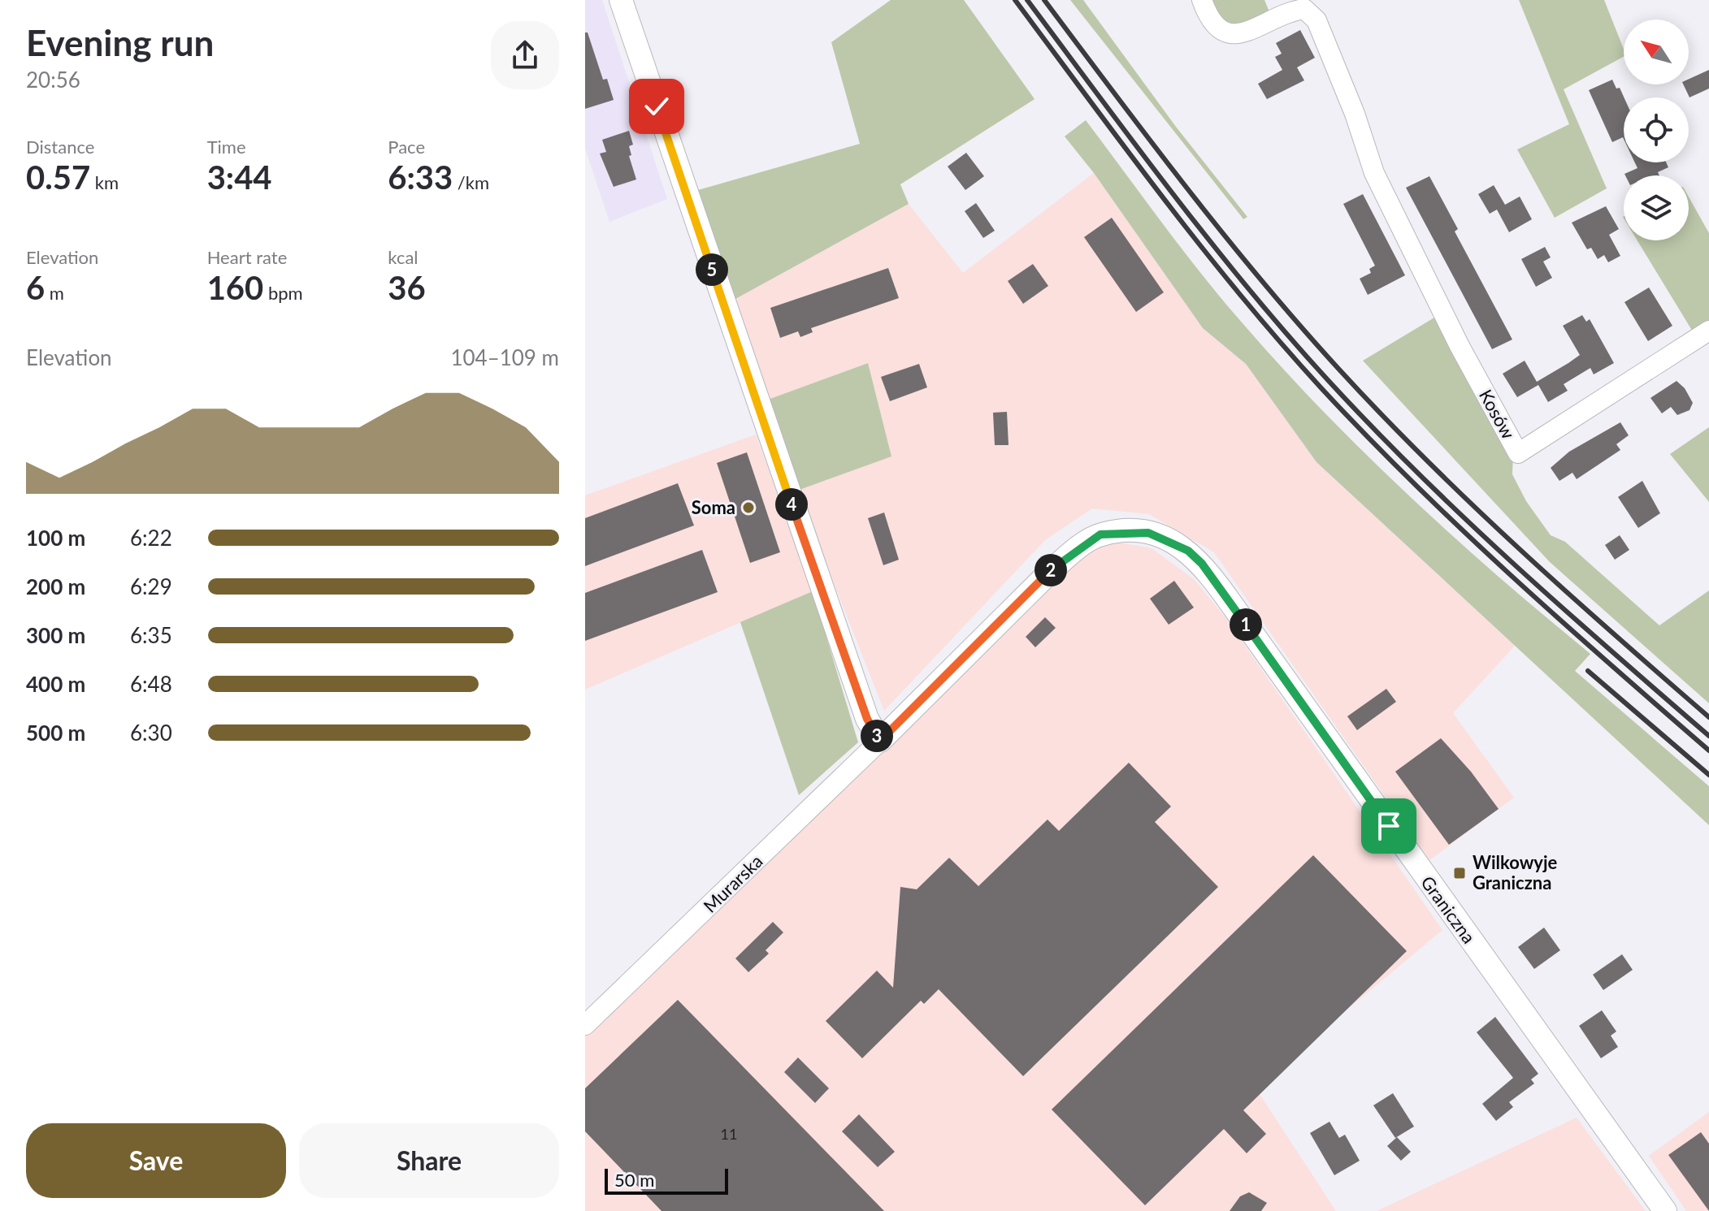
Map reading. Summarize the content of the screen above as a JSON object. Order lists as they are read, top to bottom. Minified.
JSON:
{"streets":{"street":["Kosów","Murarska","Graniczna"]},"crossings":[["Murarska","Graniczna"]],"places":{"other":["Soma"],"transit":["Wilkowyje Graniczna"]},"house_numbers":["11"],"scale_bar":"50 m","north":"top left","page":{"heading":["Evening run","20:56"],"stats":[["Distance","0.57 km"],["Time","3:44"],["Pace","6:33 /km"],["Elevation","6 m"],["Heart rate","160 bpm"],["kcal","36"]],"pins":["5","4","2","1","3"],"chart":["Elevation","104–109 m"],"list":[{"name":"100 m","note":"6:22"},{"name":"200 m","note":"6:29"},{"name":"300 m","note":"6:35"},{"name":"400 m","note":"6:48"},{"name":"500 m","note":"6:30"}],"buttons":["Save","Share"],"scale":"50 m"}}
